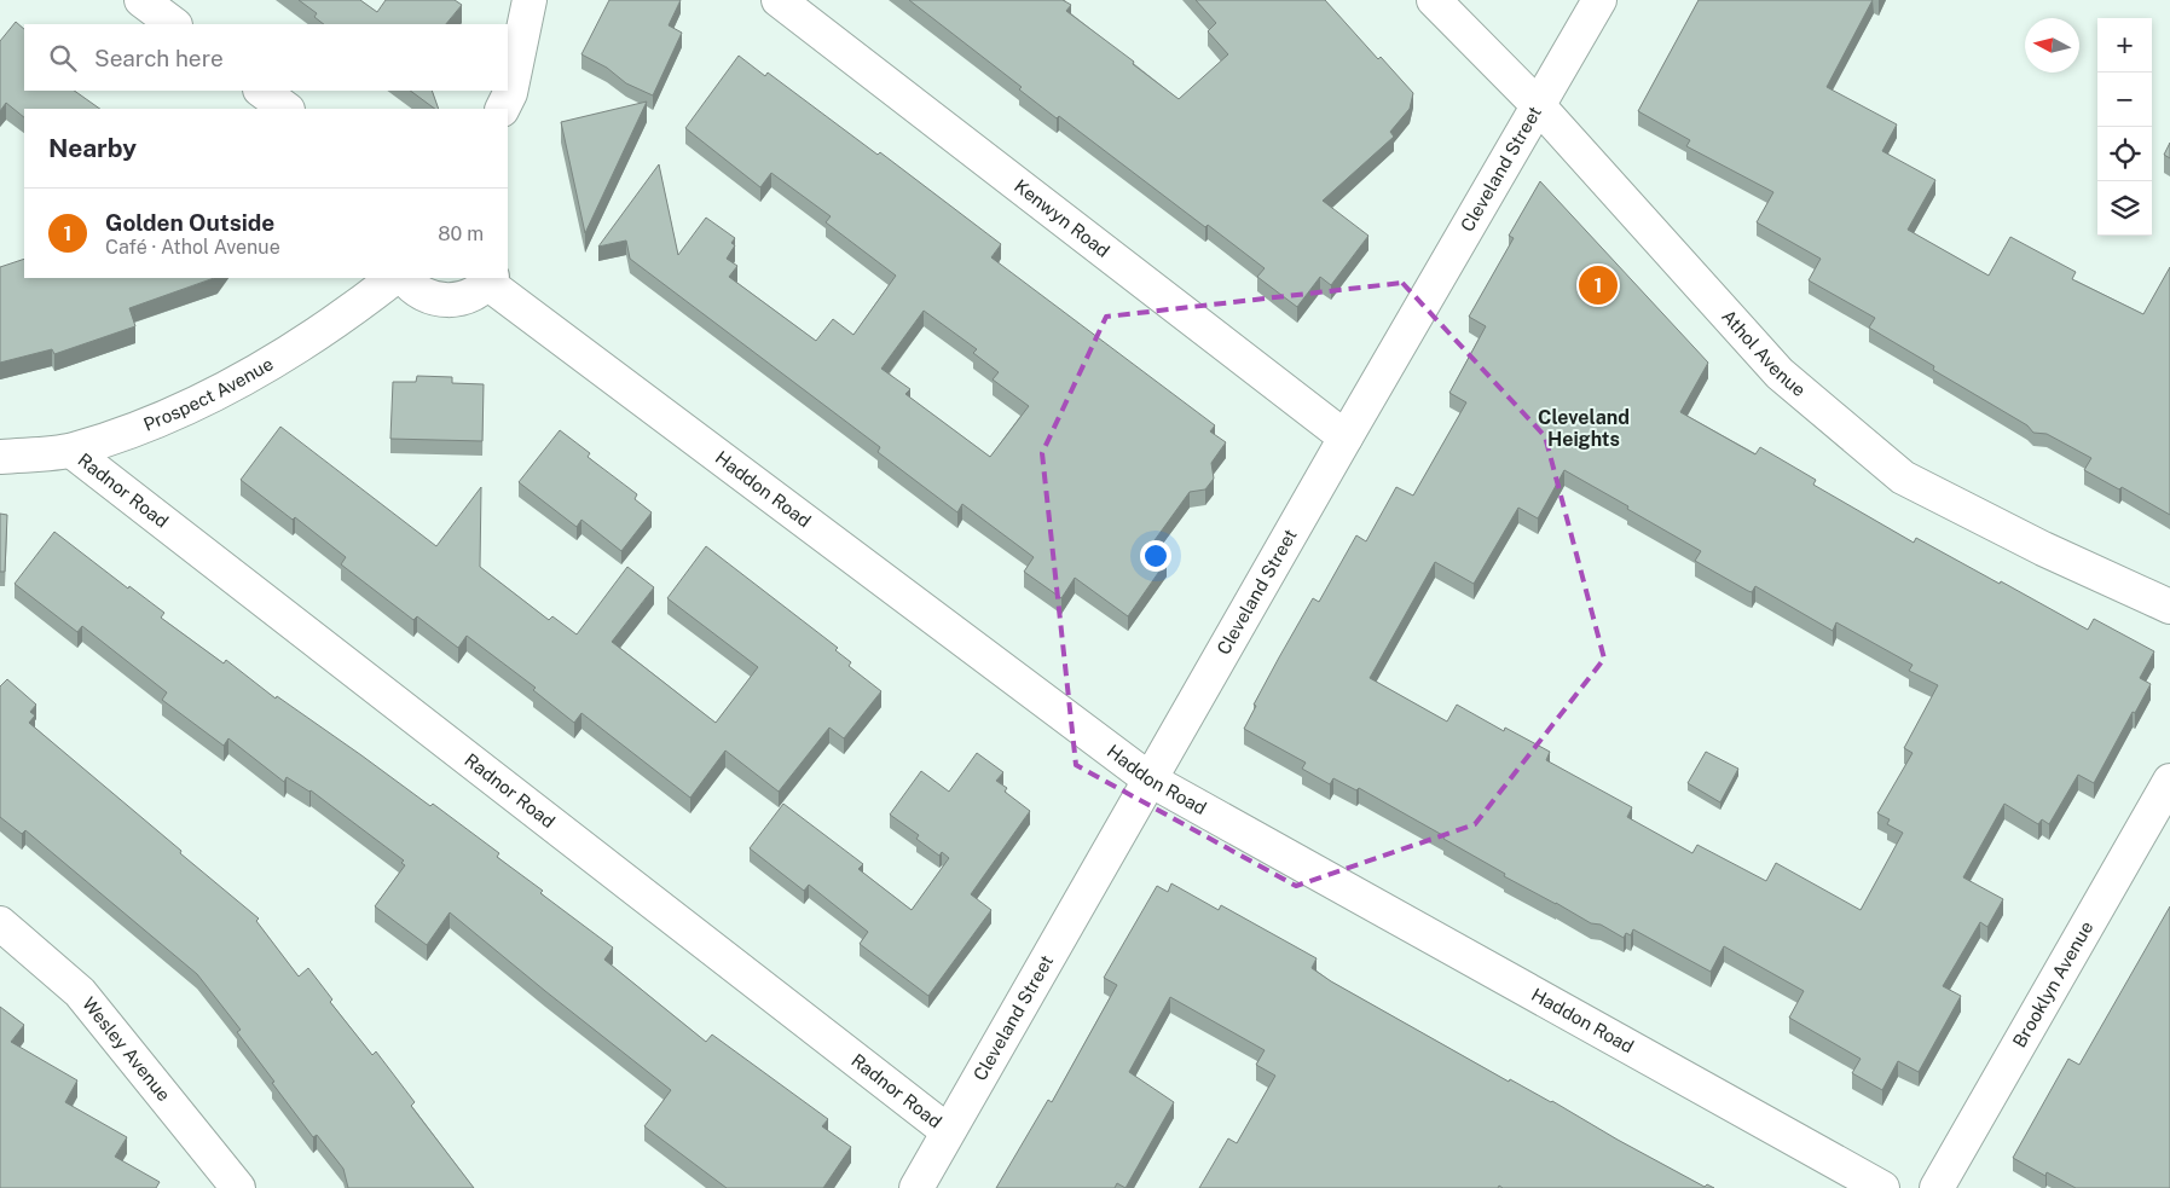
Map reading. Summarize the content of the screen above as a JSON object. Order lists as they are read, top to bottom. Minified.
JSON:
{"streets":{"street":["Cleveland Street","Kenwyn Road","Athol Avenue","Prospect Avenue","Haddon Road","Radnor Road","Brooklyn Avenue","Wesley Avenue"]},"crossings":[["Cleveland Street","Kenwyn Road"],["Cleveland Street","Athol Avenue"],["Cleveland Street","Haddon Road"],["Cleveland Street","Radnor Road"],["Prospect Avenue","Radnor Road"]],"districts":["Cleveland Heights"],"north":"left","page":{"map_buttons":["+","−"],"search":"Search here","heading":"Nearby","list":[{"mark":"1","name":"Golden Outside","note":"Café · Athol Avenue","value":"80 m"}],"pins":"1"}}
